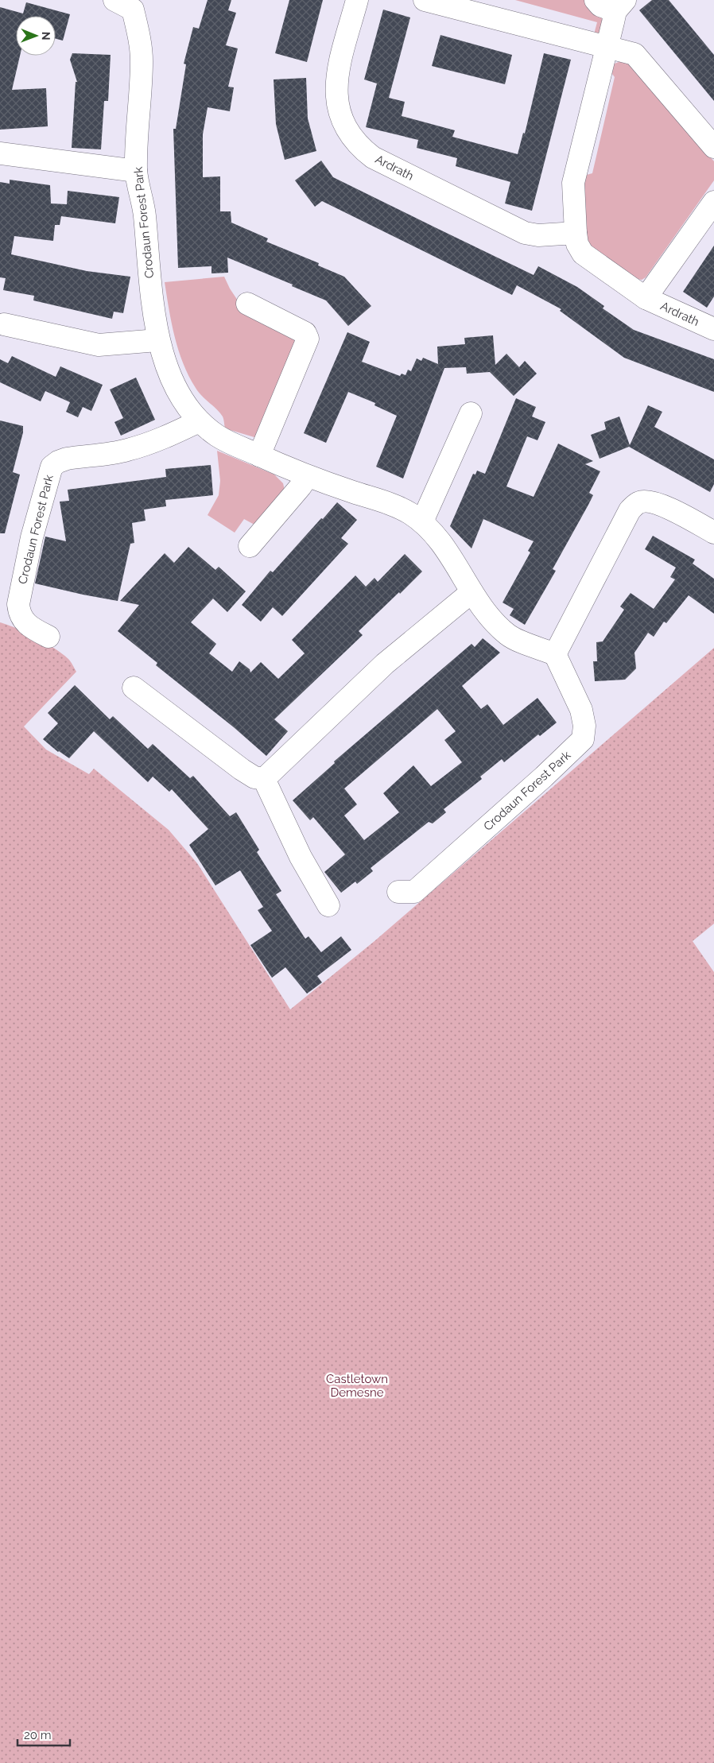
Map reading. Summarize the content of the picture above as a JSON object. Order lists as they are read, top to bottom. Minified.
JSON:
{"streets":{"street":["Ardrath","Crodaun Forest Park"]},"parks":["Castletown Demesne"],"scale_bar":"20 m","north":"right"}
